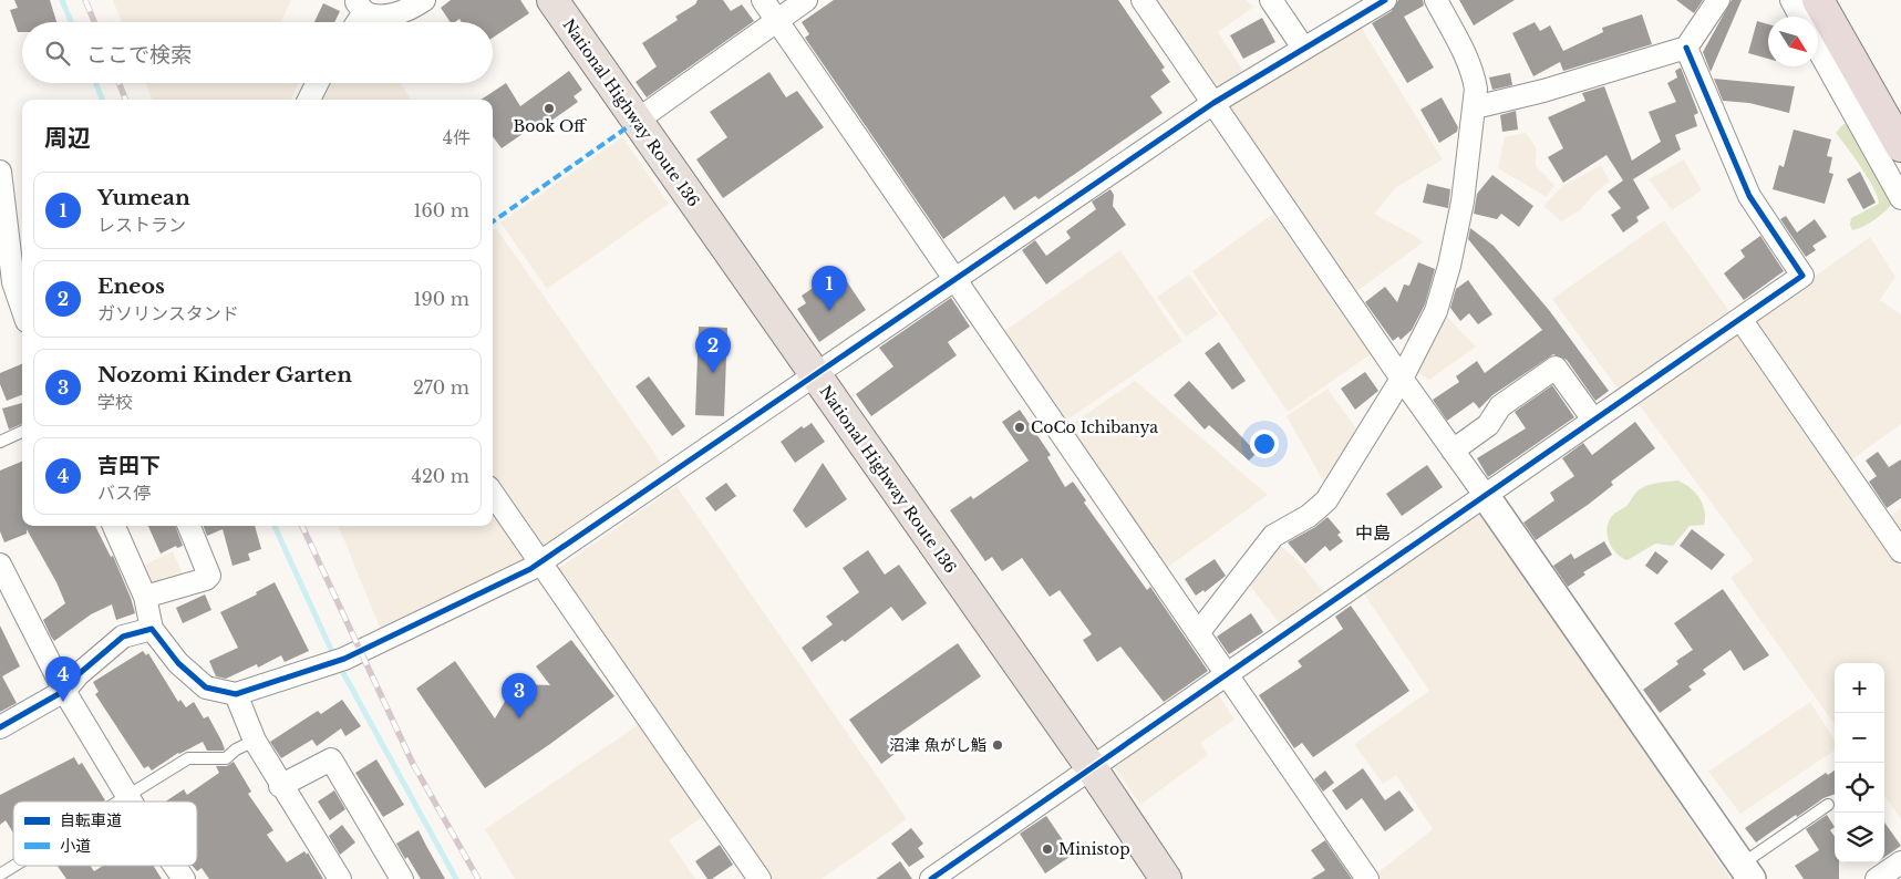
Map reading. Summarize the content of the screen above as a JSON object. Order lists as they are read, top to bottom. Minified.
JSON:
{"streets":{"highway":["National Highway Route 136"]},"districts":["中島"],"places":["Book Off","CoCo Ichibanya","沼津 魚がし鮨","Ministop"],"legend":["自転車道","小道"],"north":"bottom right","page":{"search":"ここで検索","heading":["周辺","4件"],"list":[{"mark":"1","name":"Yumean","note":"レストラン","value":"160 m"},{"mark":"2","name":"Eneos","note":"ガソリンスタンド","value":"190 m"},{"mark":"3","name":"Nozomi Kinder Garten","note":"学校","value":"270 m"},{"mark":"4","name":"吉田下","note":"バス停","value":"420 m"}],"pins":["1","2","4","3"],"map_buttons":["+","−"]}}
